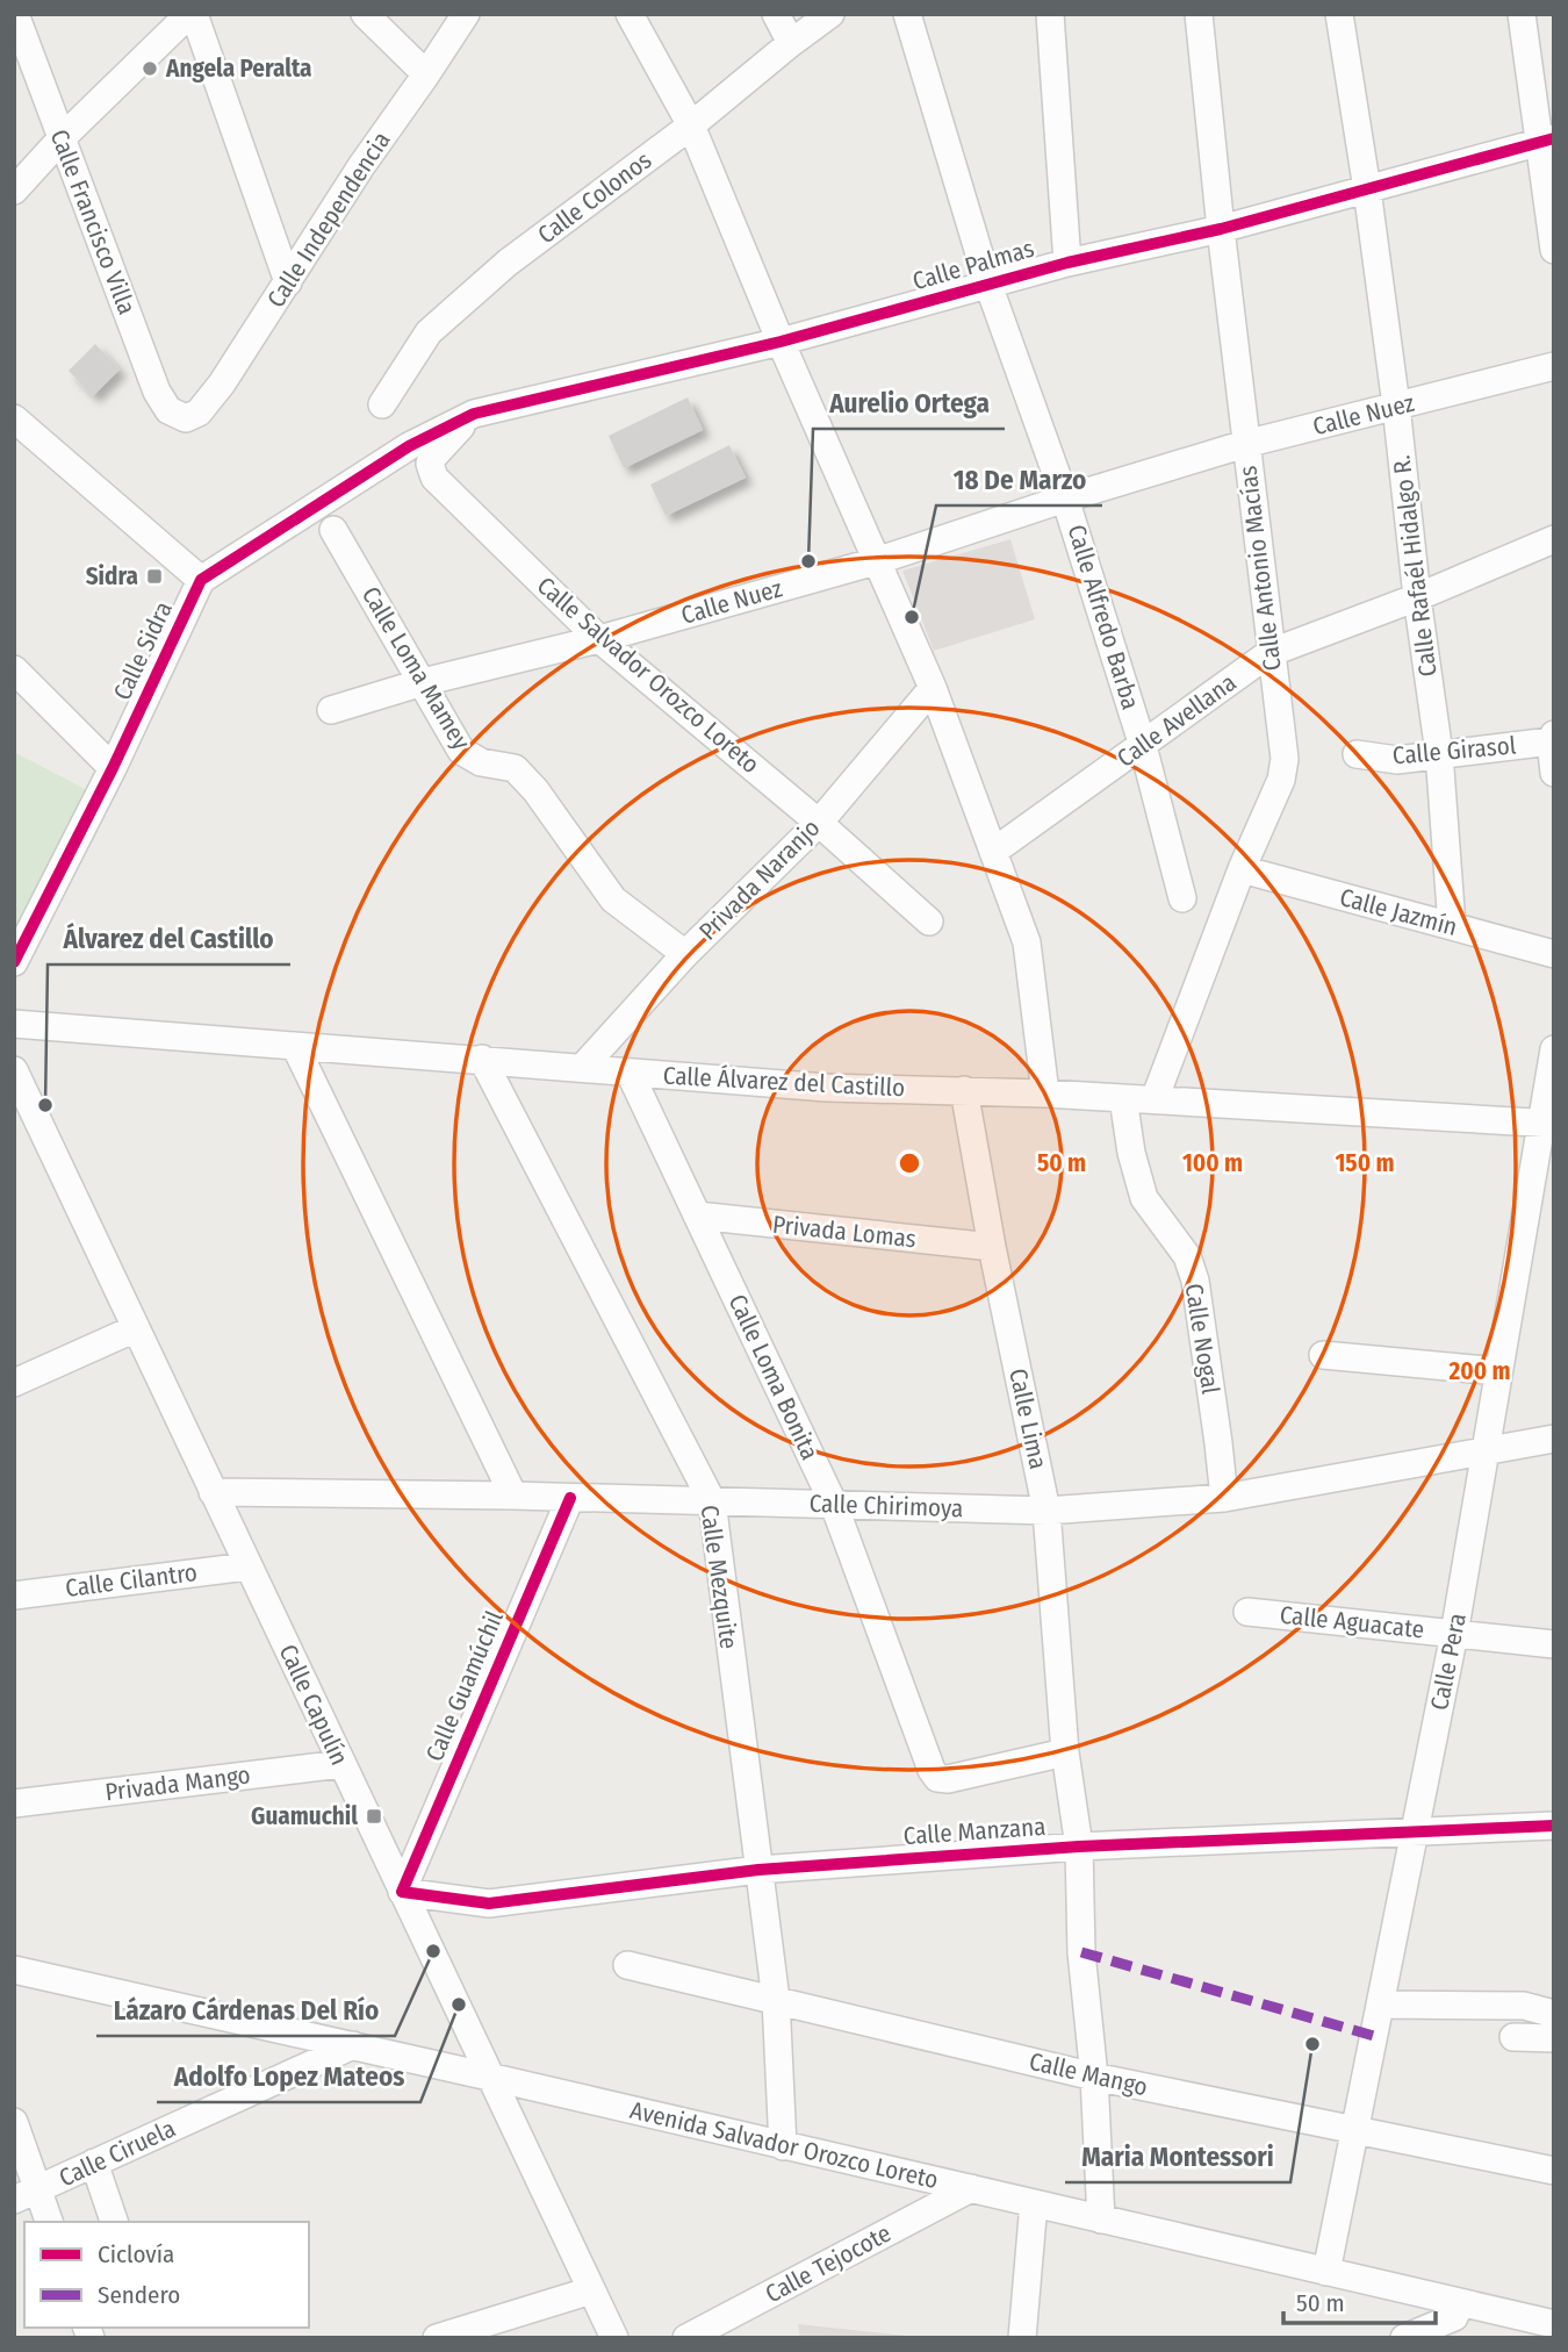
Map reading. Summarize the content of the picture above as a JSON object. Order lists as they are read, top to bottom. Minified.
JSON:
{"streets":{"street":["Calle Colonos","Calle Independencia","Calle Francisco Villa","Calle Palmas","Calle Nuez","Calle Rafaél Hidalgo R.","Calle Antonio Macías","Calle Alfredo Barba","Calle Sidra","Calle Loma Mamey","Calle Salvador Orozco Loreto","Calle Avellana","Calle Girasol","Privada Naranjo","Calle Jazmín","Calle Álvarez del Castillo","Privada Lomas","Calle Nogal","Calle Loma Bonita","Calle Lima","Calle Chirimoya","Calle Mezquite","Calle Cilantro","Calle Aguacate","Calle Pera","Calle Guamúchil","Calle Capulín","Privada Mango","Calle Manzana","Calle Mango","Avenida Salvador Orozco Loreto","Calle Ciruela","Calle Tejocote"]},"crossings":[["Calle Independencia","Calle Francisco Villa"],["Calle Palmas","Calle Rafaél Hidalgo R."],["Calle Palmas","Calle Antonio Macías"],["Calle Palmas","Calle Alfredo Barba"],["Calle Palmas","Calle Sidra"],["Calle Palmas","Calle Salvador Orozco Loreto"],["Calle Nuez","Calle Rafaél Hidalgo R."],["Calle Nuez","Calle Antonio Macías"],["Calle Nuez","Calle Alfredo Barba"],["Calle Nuez","Calle Loma Mamey"],["Calle Nuez","Calle Salvador Orozco Loreto"],["Calle Rafaél Hidalgo R.","Calle Avellana"],["Calle Rafaél Hidalgo R.","Calle Girasol"],["Calle Rafaél Hidalgo R.","Calle Jazmín"],["Calle Antonio Macías","Calle Avellana"],["Calle Antonio Macías","Calle Jazmín"],["Calle Antonio Macías","Calle Álvarez del Castillo"],["Calle Alfredo Barba","Calle Avellana"],["Calle Loma Mamey","Privada Naranjo"],["Calle Salvador Orozco Loreto","Privada Naranjo"],["Privada Naranjo","Calle Álvarez del Castillo"],["Calle Álvarez del Castillo","Calle Nogal"],["Calle Álvarez del Castillo","Calle Loma Bonita"],["Calle Álvarez del Castillo","Calle Lima"],["Calle Álvarez del Castillo","Calle Mezquite"],["Calle Álvarez del Castillo","Calle Pera"],["Privada Lomas","Calle Loma Bonita"],["Privada Lomas","Calle Lima"],["Calle Nogal","Calle Chirimoya"],["Calle Loma Bonita","Calle Lima"],["Calle Loma Bonita","Calle Chirimoya"],["Calle Lima","Calle Chirimoya"],["Calle Lima","Calle Manzana"],["Calle Lima","Calle Mango"],["Calle Lima","Avenida Salvador Orozco Loreto"],["Calle Chirimoya","Calle Mezquite"],["Calle Chirimoya","Calle Pera"],["Calle Chirimoya","Calle Guamúchil"],["Calle Chirimoya","Calle Capulín"],["Calle Mezquite","Calle Manzana"],["Calle Mezquite","Calle Mango"],["Calle Mezquite","Avenida Salvador Orozco Loreto"],["Calle Cilantro","Calle Capulín"],["Calle Aguacate","Calle Pera"],["Calle Pera","Calle Manzana"],["Calle Pera","Calle Mango"],["Calle Pera","Avenida Salvador Orozco Loreto"],["Calle Guamúchil","Calle Capulín"],["Calle Guamúchil","Calle Manzana"],["Calle Capulín","Privada Mango"],["Calle Capulín","Calle Manzana"],["Calle Capulín","Avenida Salvador Orozco Loreto"],["Avenida Salvador Orozco Loreto","Calle Ciruela"],["Avenida Salvador Orozco Loreto","Calle Tejocote"]],"places":{"other":["Angela Peralta","Aurelio Ortega","18 De Marzo","Álvarez del Castillo","Lázaro Cárdenas Del Río","Adolfo Lopez Mateos","Maria Montessori"],"transit":["Sidra","Guamuchil"]},"legend":["Ciclovía","Sendero"],"scale_bar":"50 m","rings":["50 m","100 m","150 m","200 m"]}
